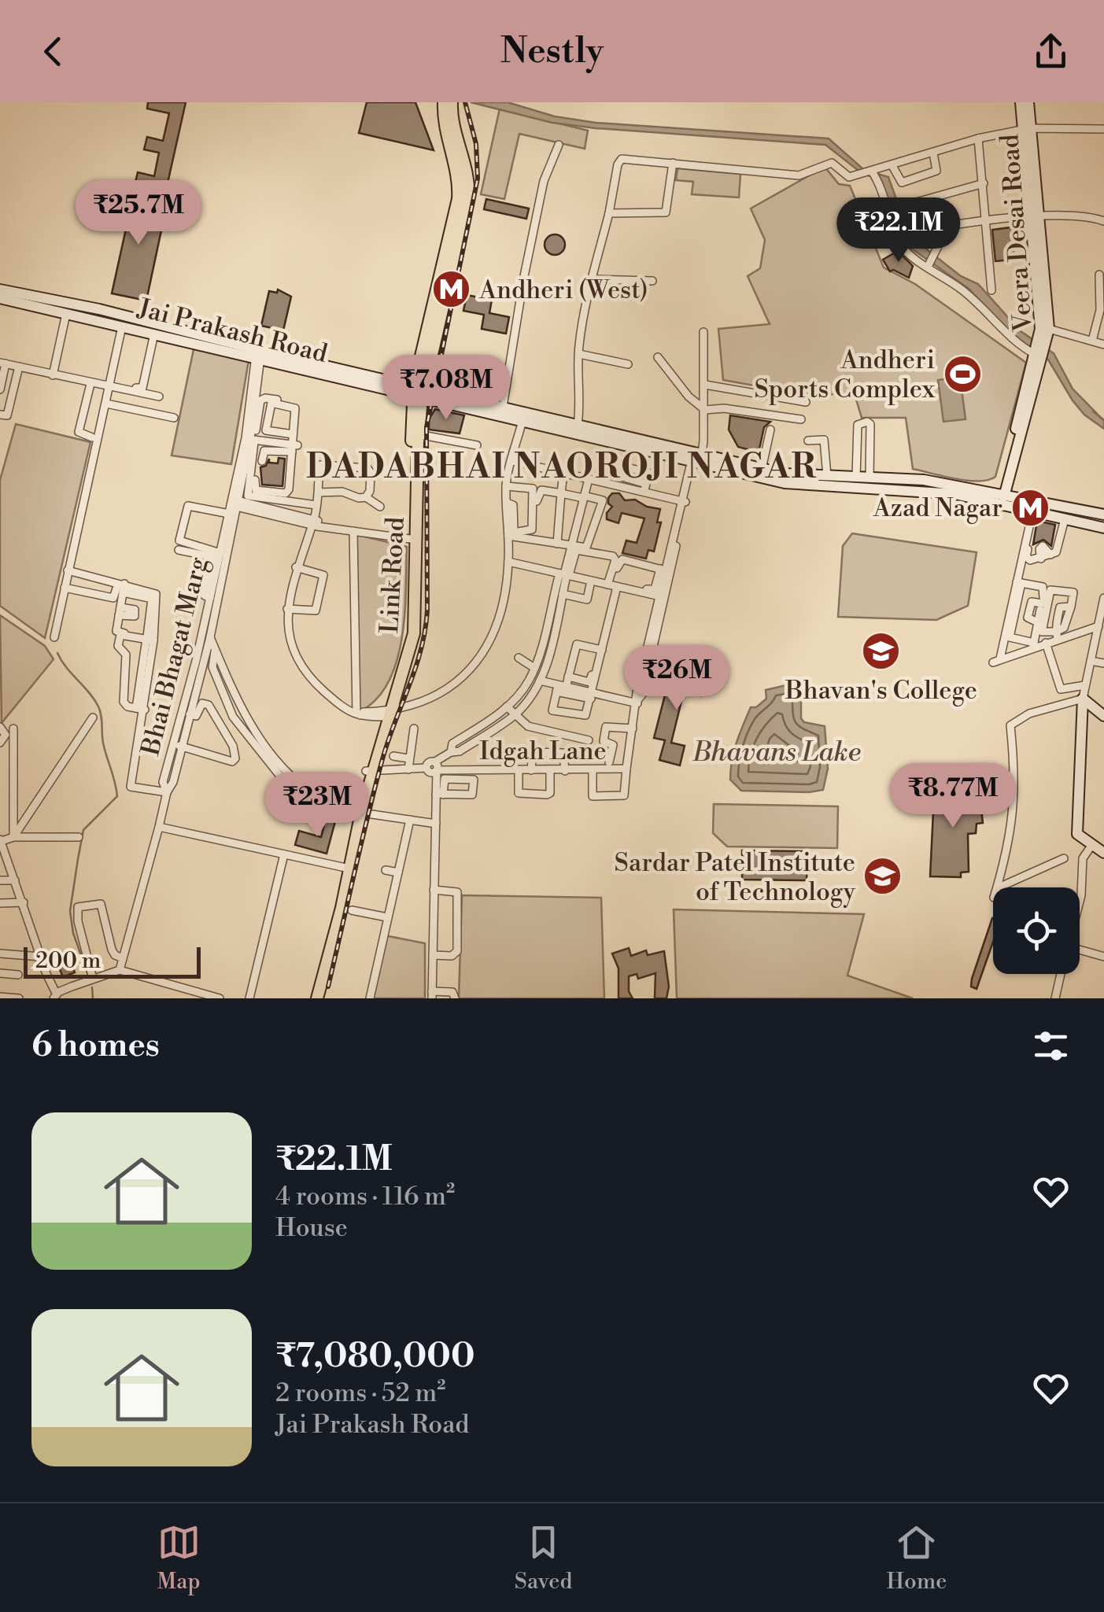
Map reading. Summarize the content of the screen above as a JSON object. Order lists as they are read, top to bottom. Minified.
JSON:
{"streets":{"main road":["Veera Desai Road","Jai Prakash Road","Link Road"],"street":["Bhai Bhagat Marg","Idgah Lane"]},"crossings":[["Veera Desai Road","Jai Prakash Road"],["Jai Prakash Road","Link Road"],["Jai Prakash Road","Idgah Lane"]],"districts":["DADABHAI NAOROJI NAGAR"],"water":["Bhavans Lake"],"places":{"metro station":["Andheri (West)","Azad Nagar"],"sports":["Andheri Sports Complex"],"school or university":["Bhavan's College","Sardar Patel Institute of Technology"]},"scale_bar":"200 m","page":{"header":"Nestly","price":["₹25.7M","₹22.1M","₹7.08M","₹26M","₹8.77M","₹23M"],"scale":"200 m","heading":"6 homes","list":[{"name":"₹22.1M","note":"4 rooms · 116 m² · House"},{"name":"₹7,080,000","note":"2 rooms · 52 m² · Jai Prakash Road"}],"tabs":["Map","Saved","Home"]}}
